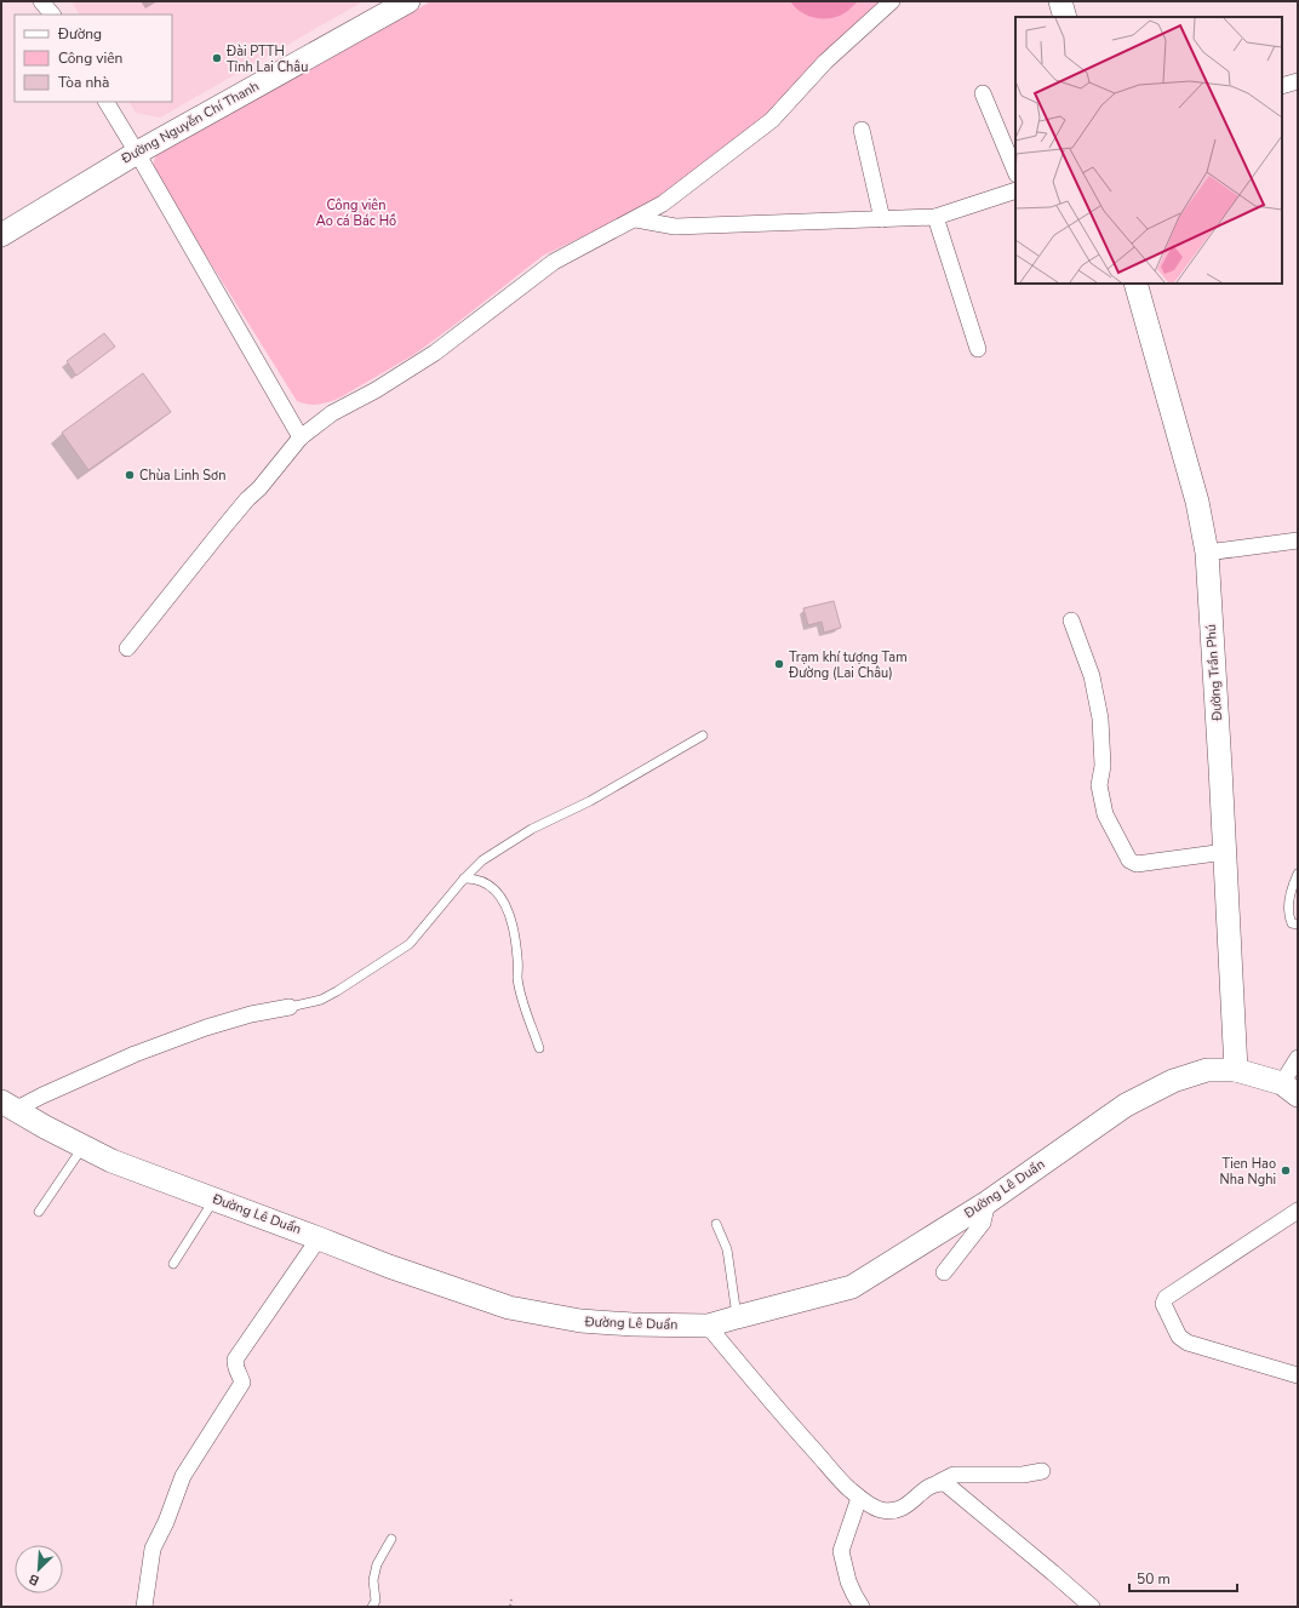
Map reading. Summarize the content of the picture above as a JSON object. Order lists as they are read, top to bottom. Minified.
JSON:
{"streets":{"main road":["Đường Nguyễn Chí Thanh","Đường Trần Phú","Đường Lê Duẩn"]},"crossings":[["Đường Trần Phú","Đường Lê Duẩn"]],"parks":["Công viên Ao cá Bác Hồ"],"places":["Đài PTTH Tỉnh Lai Châu","Chùa Linh Sơn","Trạm khí tượng Tam Đường (Lai Châu)","Tien Hao Nha Nghi"],"legend":["Đường","Công viên","Tòa nhà"],"scale_bar":"50 m","north":"bottom left"}
